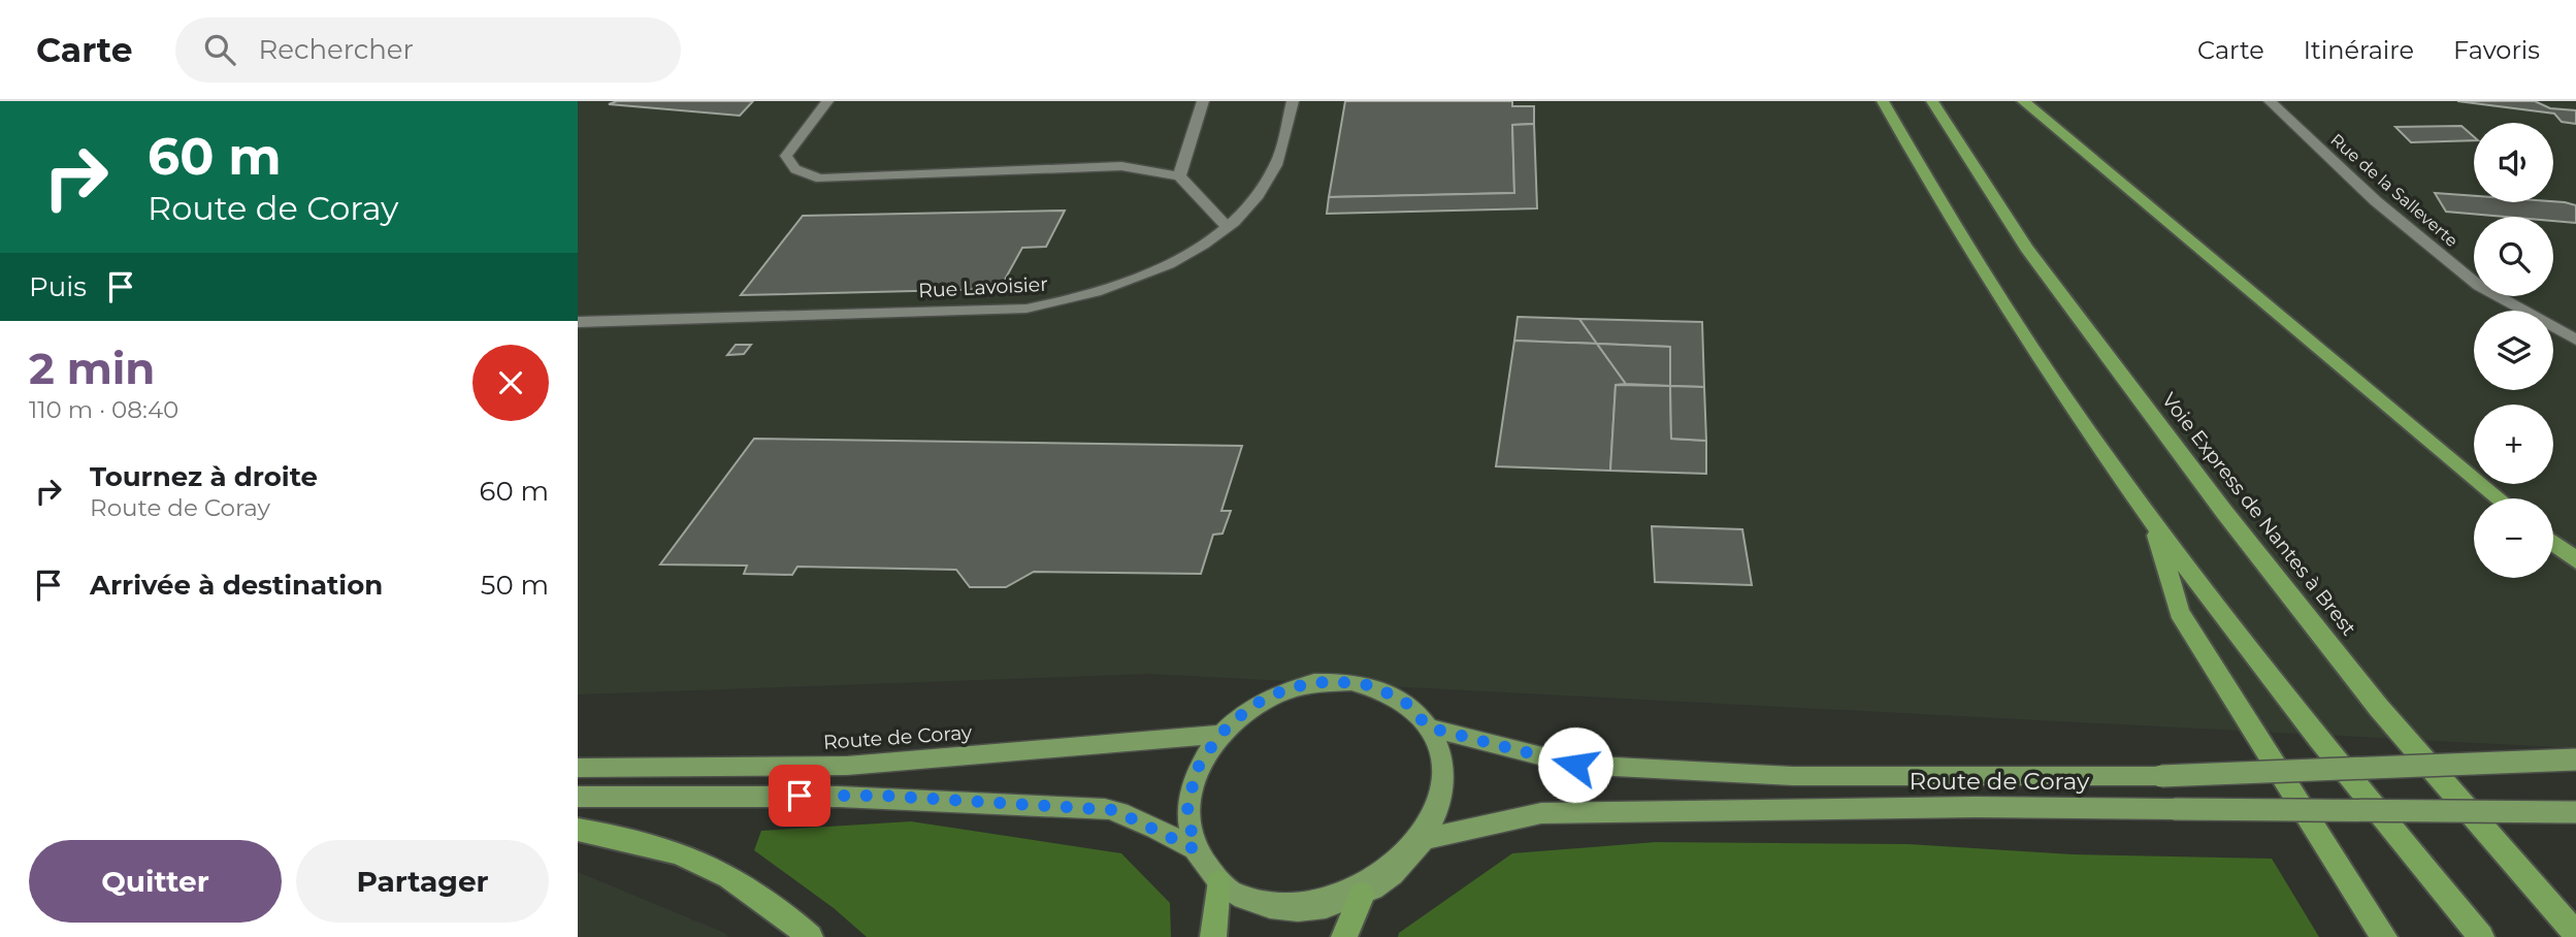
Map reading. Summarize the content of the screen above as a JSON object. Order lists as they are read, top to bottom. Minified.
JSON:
{"streets":{"highway":["Voie Express de Nantes à Brest"],"main road":["Route de Coray"],"street":["Rue de la Salleverte","Rue Lavoisier"]},"page":{"header":"Carte","search":"Rechercher","nav":["Carte","Itinéraire","Favoris"],"turn":["60 m","Route de Coray"],"map_buttons":["+","−"],"then":"Puis","heading":["2 min","110 m · 08:40"],"list":[{"name":"Tournez à droite","note":"Route de Coray","value":"60 m"},{"name":"Arrivée à destination","value":"50 m"}],"buttons":["Quitter","Partager"]}}
